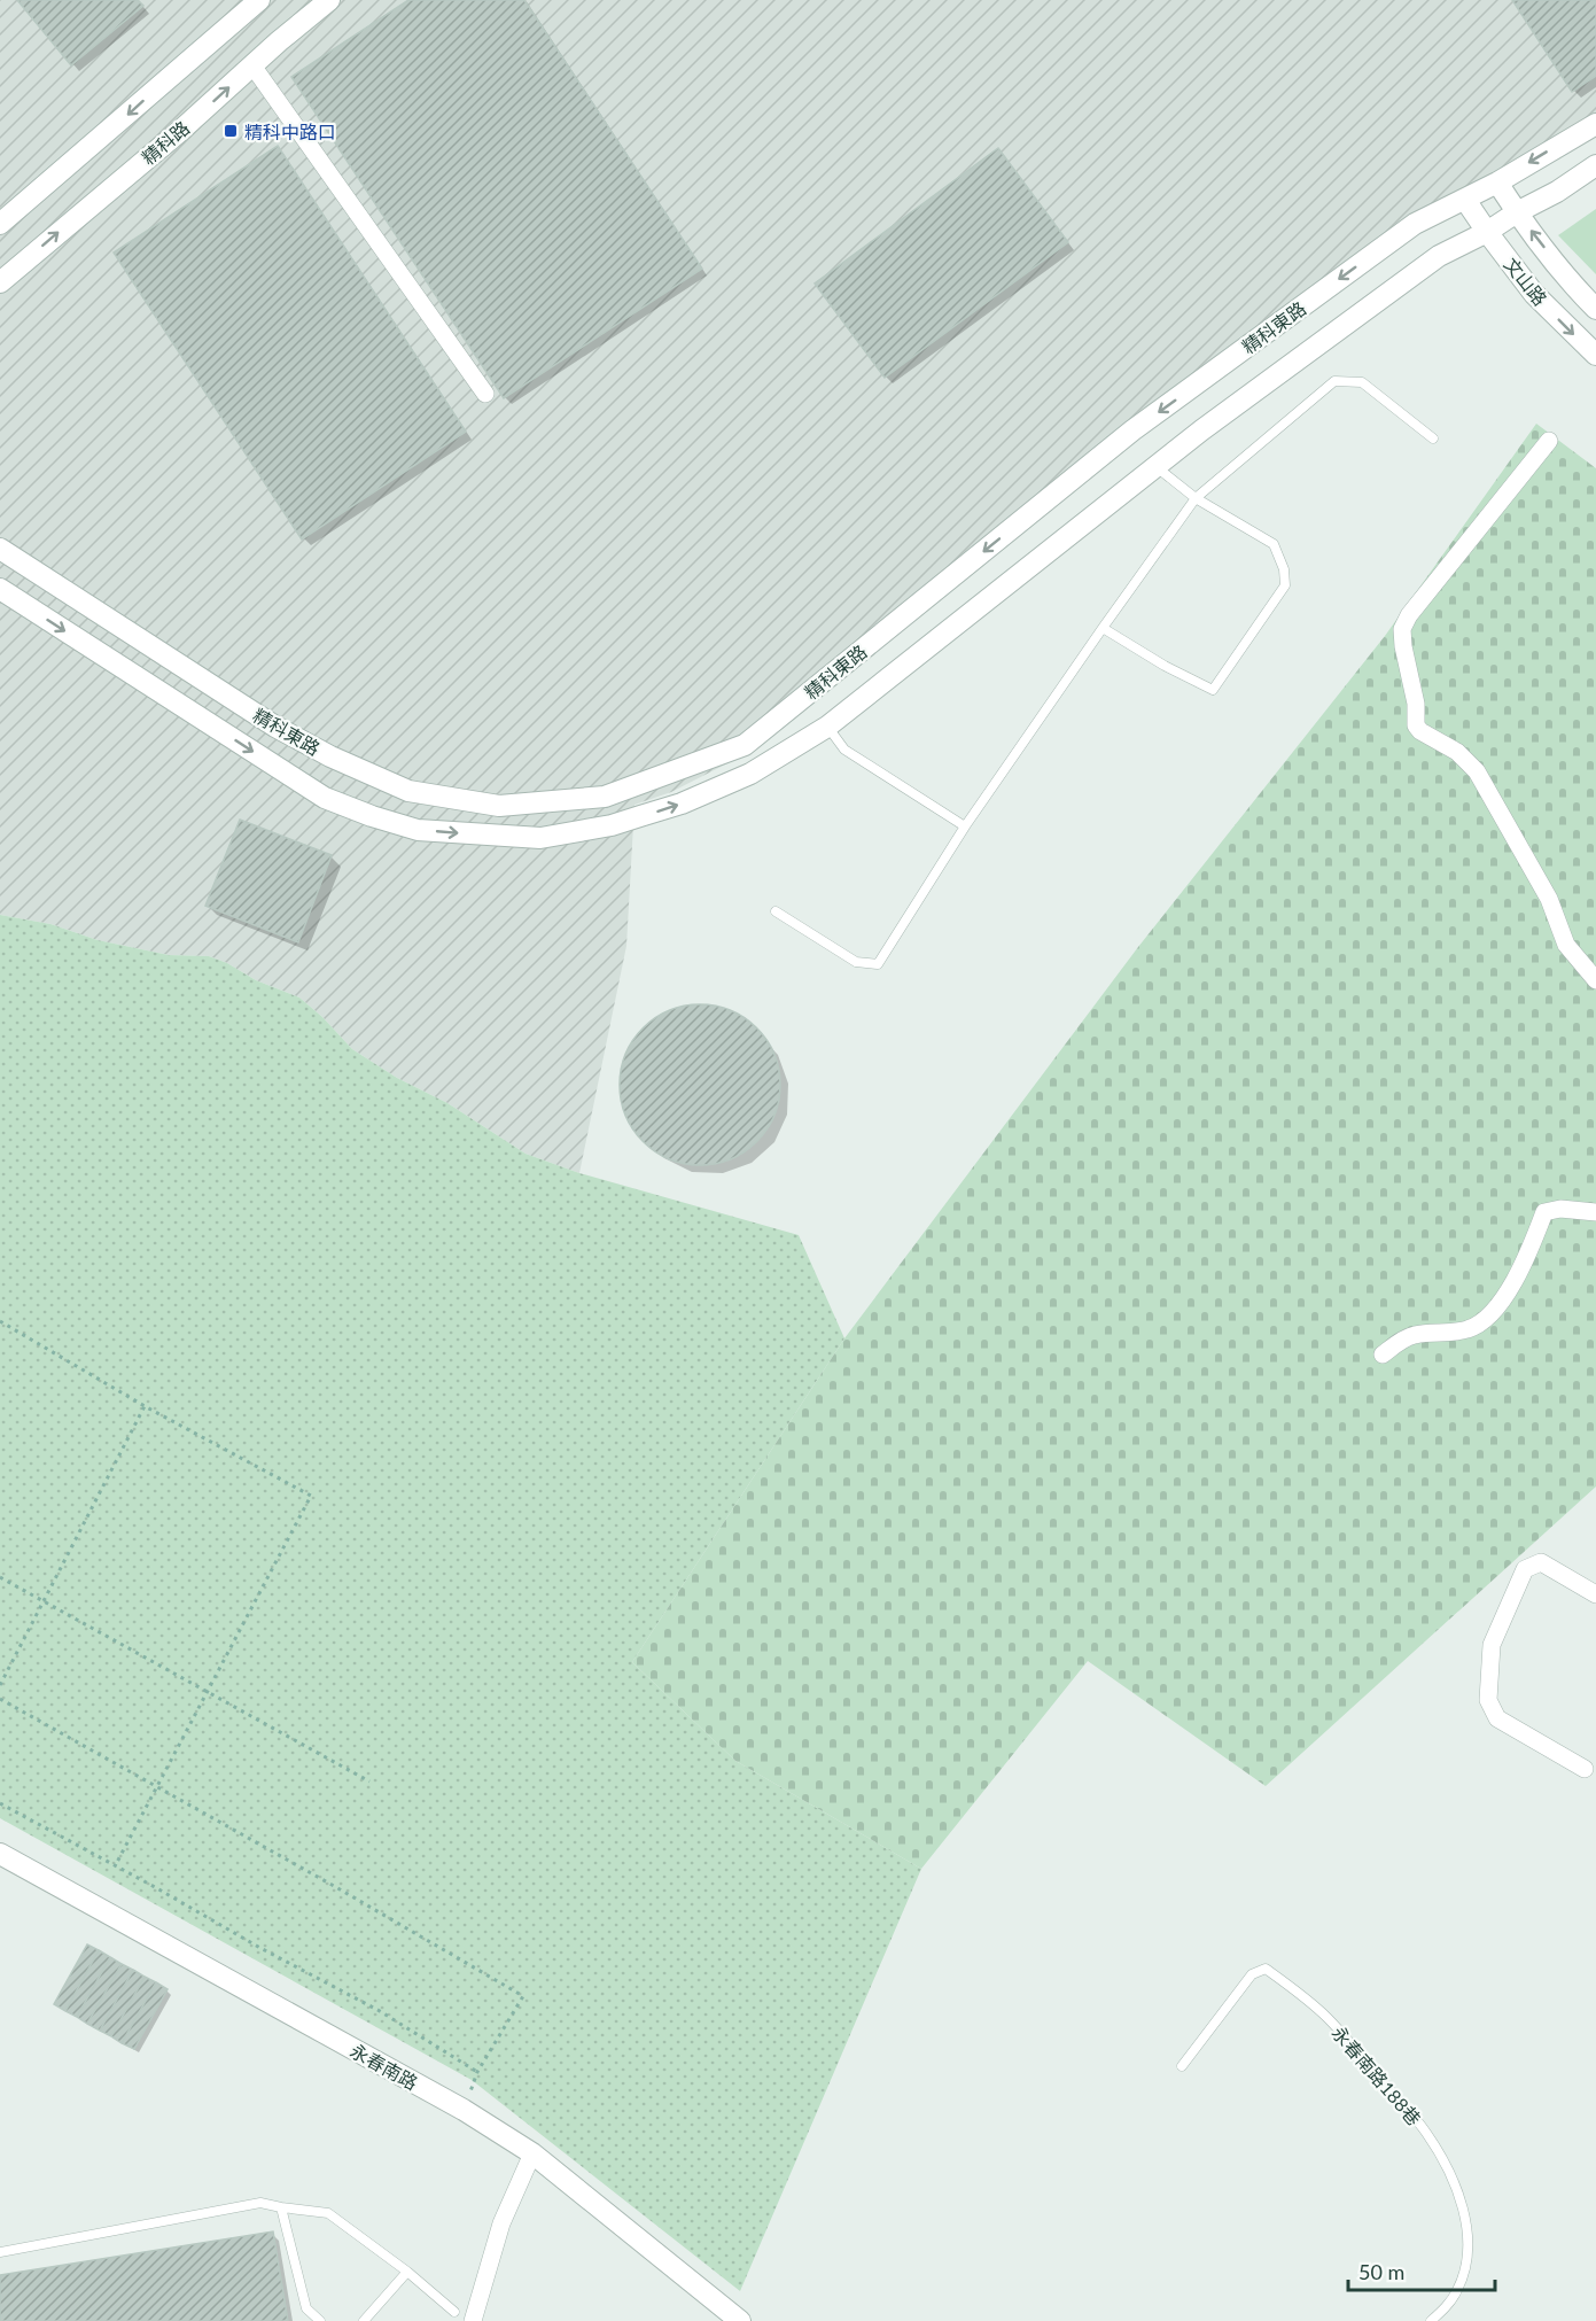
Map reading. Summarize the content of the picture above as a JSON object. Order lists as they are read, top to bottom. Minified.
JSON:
{"streets":{"street":["精科路","文山路","精科東路","永春南路"],"lane":["永春南路188巷"]},"crossings":[["文山路","精科東路"]],"places":{"transit":["精科中路口"]},"scale_bar":"50 m"}
